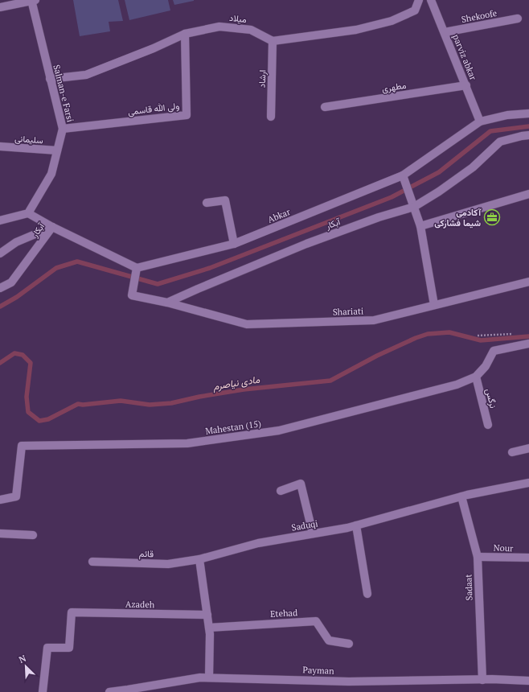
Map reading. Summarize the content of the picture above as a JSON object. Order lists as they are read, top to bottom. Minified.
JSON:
{"streets":{"street":["Shekoofe","میلاد","parviz abkar","ارشاد","مطهری","Salman-e Farsi","ولی الله قاسمی","سلیمانی","Abkar","آبکار","Shariati","نرگس","Mahestan (15)","Saduqi","Nour","قائم","Sadaat","Azadeh","Etehad","Payman"]},"crossings":[["Shekoofe","parviz abkar"],["میلاد","ارشاد"],["میلاد","Salman-e Farsi"],["میلاد","ولی الله قاسمی"],["parviz abkar","مطهری"],["parviz abkar","Abkar"],["Salman-e Farsi","ولی الله قاسمی"],["Salman-e Farsi","سلیمانی"],["آبکار","Shariati"],["نرگس","Mahestan (15)"],["Saduqi","قائم"],["Saduqi","Sadaat"],["Nour","Sadaat"],["Sadaat","Payman"]],"water":["مادی نیاصرم"],"places":{"office":["آکادمی شیما فشارکی"]},"north":"top left"}
